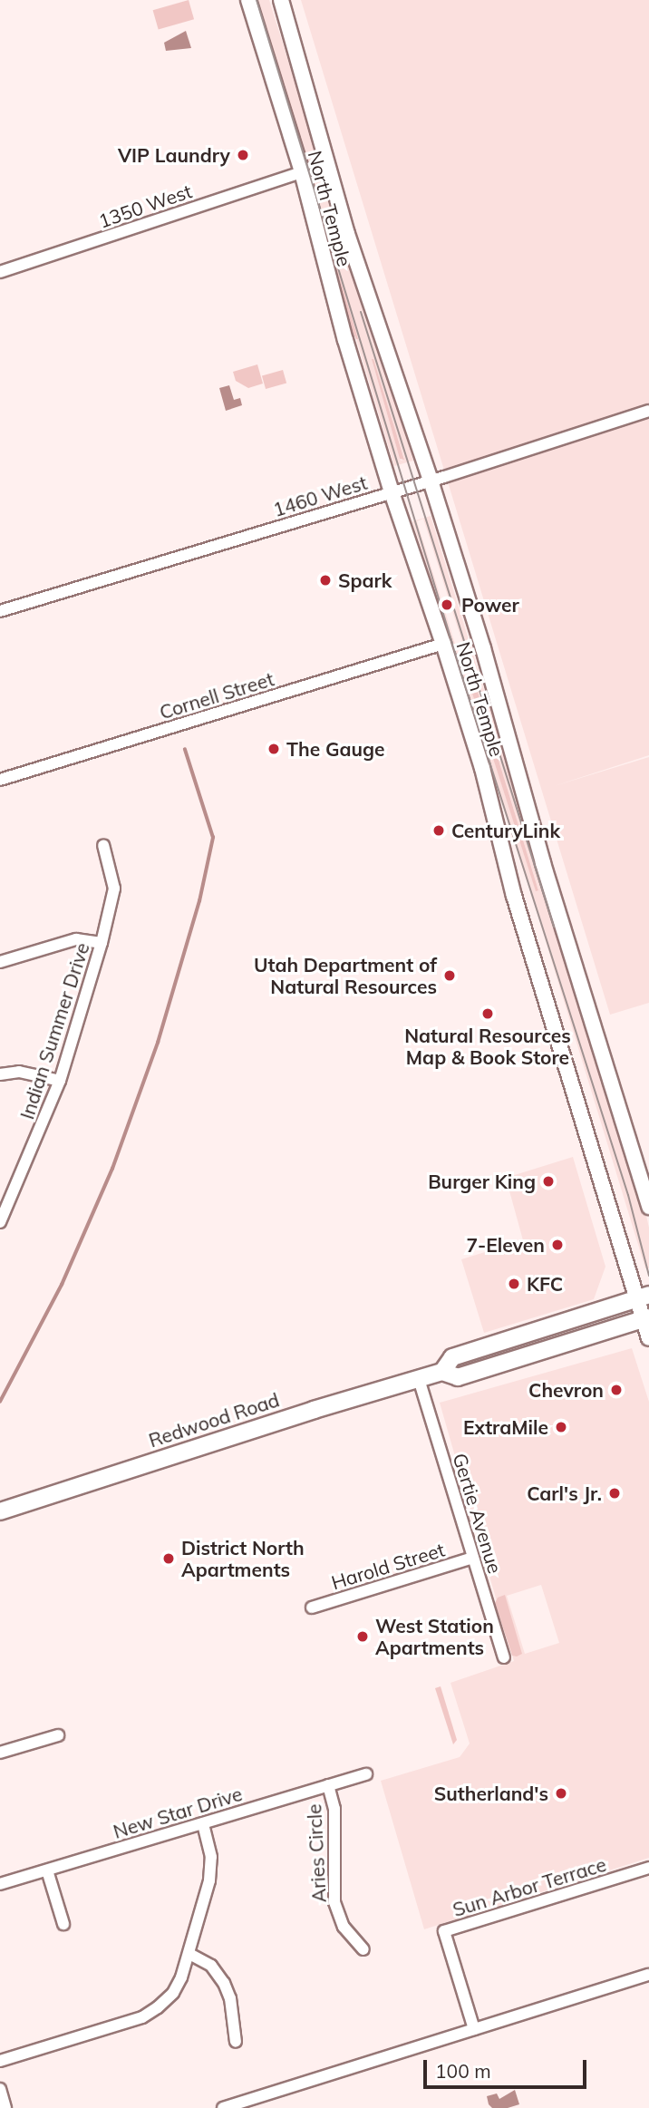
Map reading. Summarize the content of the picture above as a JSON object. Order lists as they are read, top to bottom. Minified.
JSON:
{"streets":{"main road":["North Temple","Redwood Road"],"street":["1350 West","1460 West","Cornell Street","Indian Summer Drive","Gertie Avenue","Harold Street","New Star Drive","Aries Circle","Sun Arbor Terrace"]},"crossings":[["1350 West","North Temple"],["North Temple","1460 West"],["North Temple","Cornell Street"],["North Temple","Redwood Road"],["Redwood Road","Gertie Avenue"],["Gertie Avenue","Harold Street"],["New Star Drive","Aries Circle"]],"places":["VIP Laundry","Spark","Power","The Gauge","CenturyLink","Utah Department of Natural Resources","Natural Resources Map & Book Store","Burger King","7-Eleven","KFC","Chevron","ExtraMile","Carl's Jr.","District North Apartments","West Station Apartments","Sutherland's"],"scale_bar":"100 m"}
